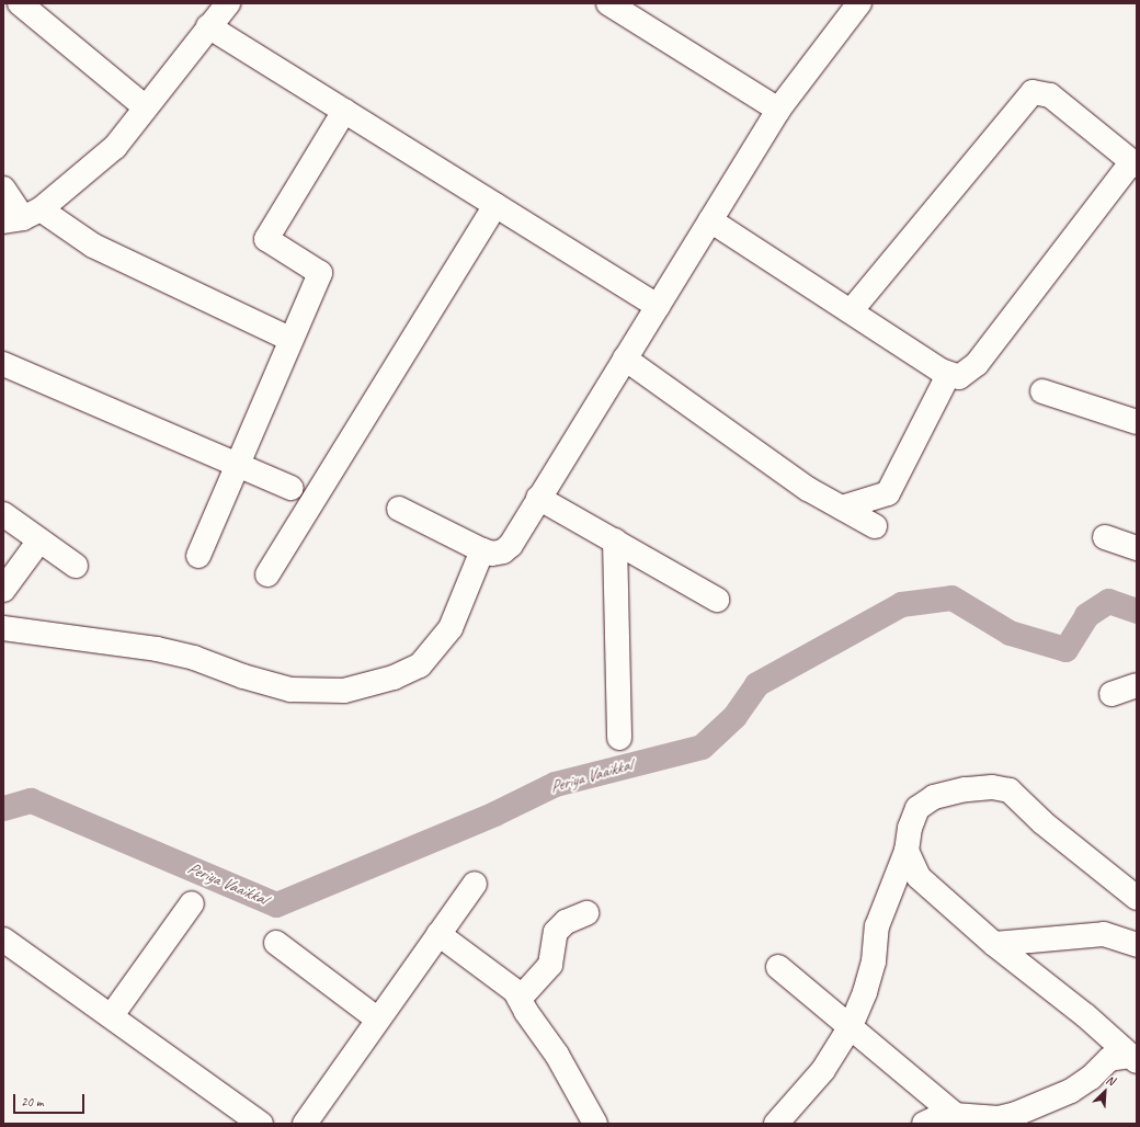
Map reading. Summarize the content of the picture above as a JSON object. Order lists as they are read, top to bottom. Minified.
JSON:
{"water":["Periya Vaaikkal"],"scale_bar":"20 m","north":"top right"}
